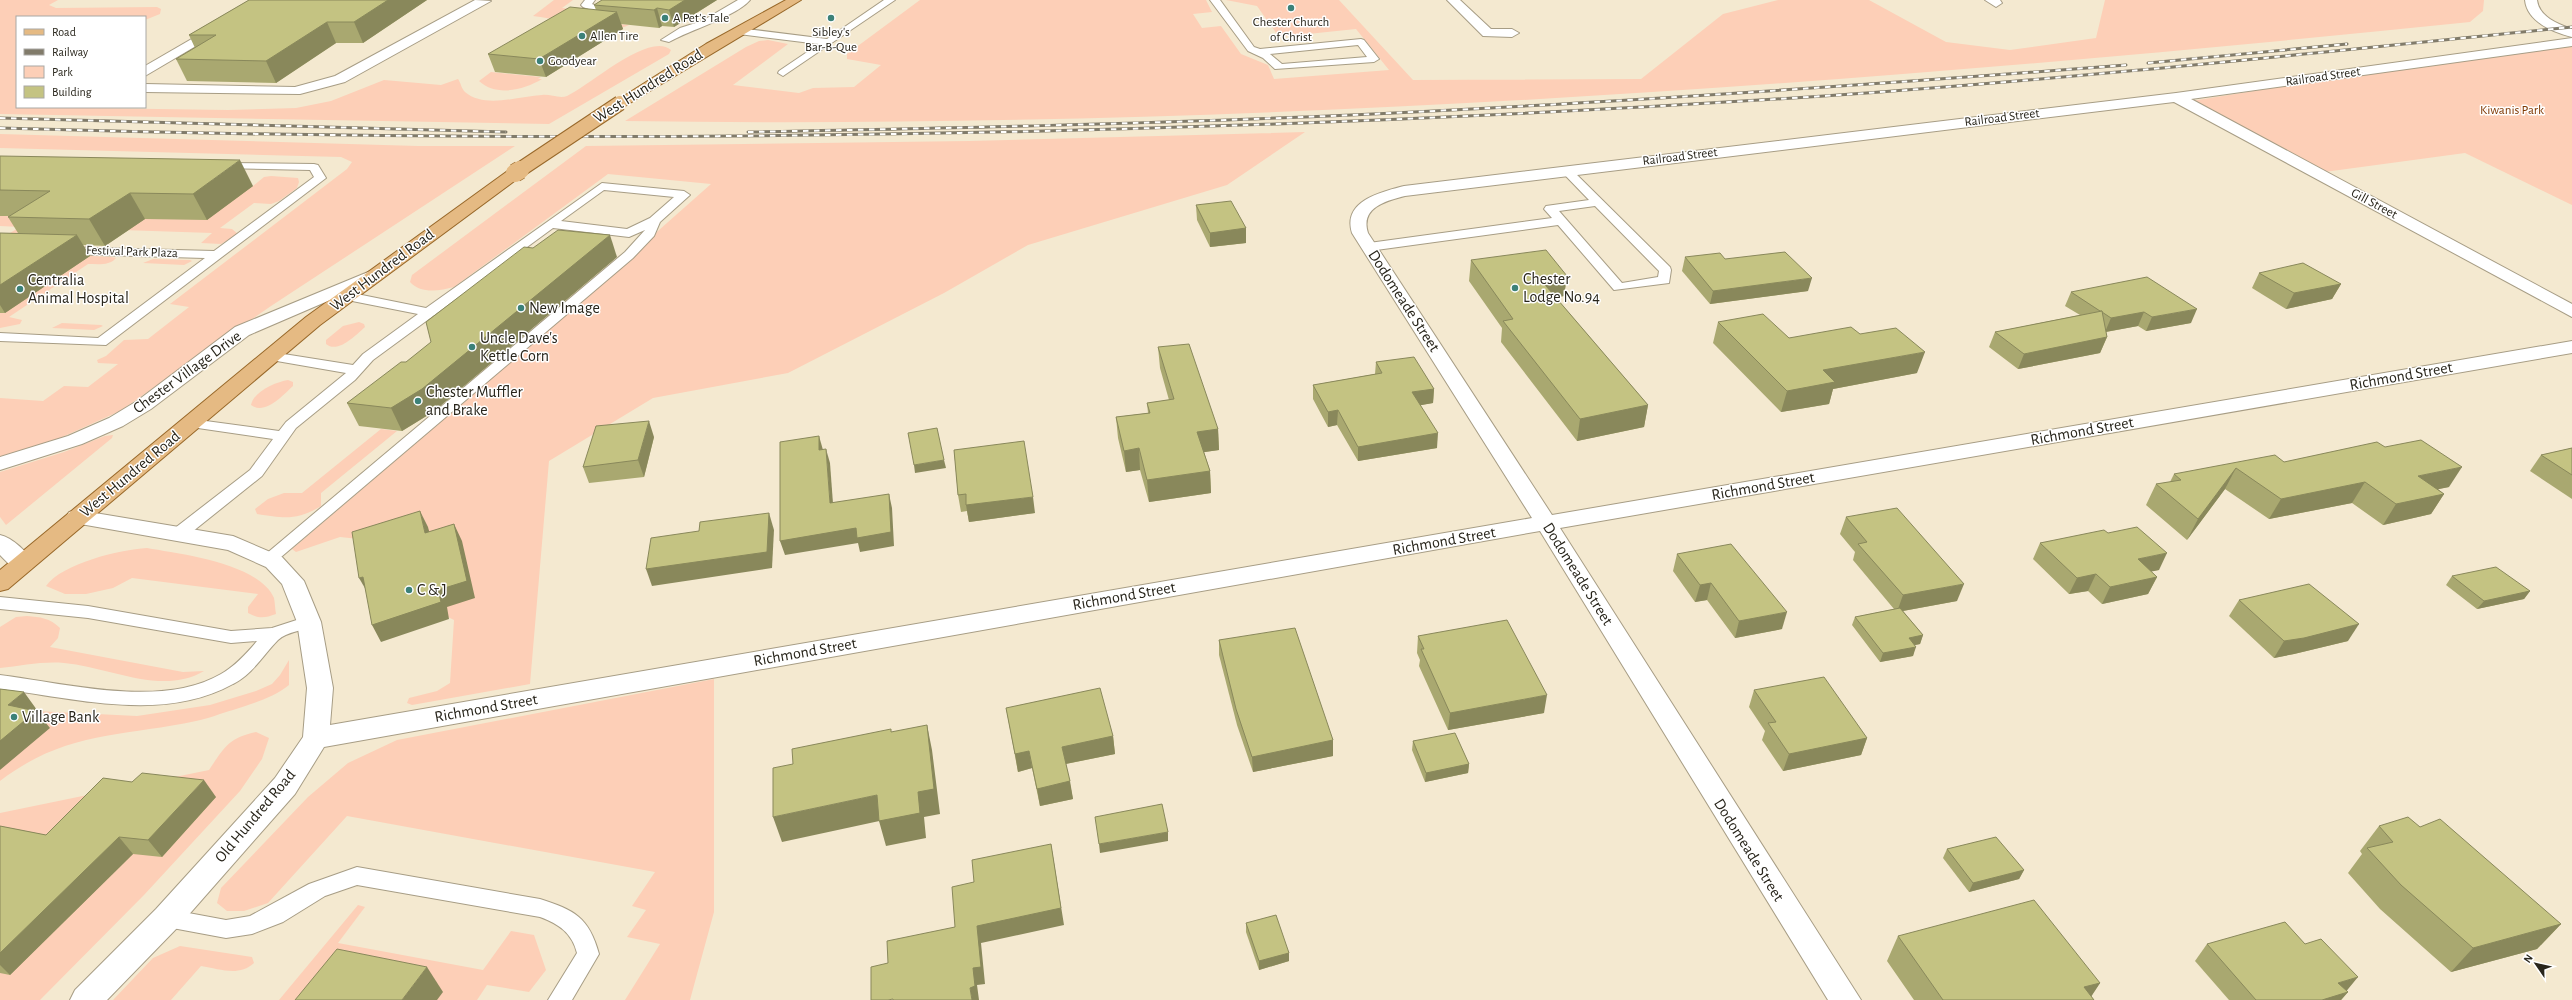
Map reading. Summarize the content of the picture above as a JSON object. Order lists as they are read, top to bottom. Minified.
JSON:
{"streets":{"main road":["West Hundred Road"],"street":["Railroad Street","Gill Street","Dodomeade Street","Chester Village Drive","Richmond Street","Old Hundred Road"],"lane":["Festival Park Plaza"]},"crossings":[["Railroad Street","Gill Street"],["Railroad Street","Dodomeade Street"],["West Hundred Road","Chester Village Drive"],["West Hundred Road","Old Hundred Road"],["Dodomeade Street","Richmond Street"],["Richmond Street","Old Hundred Road"]],"parks":["Kiwanis Park"],"places":["Chester Church of Christ","A Pet’s Tale","Sibley's Bar-B-Que","Allen Tire","Goodyear","Chester Lodge No.94","Centralia Animal Hospital","New Image","Uncle Dave's Kettle Corn","Chester Muffler and Brake","C & J","Village Bank"],"legend":["Road","Railway","Park","Building"],"north":"top left"}
